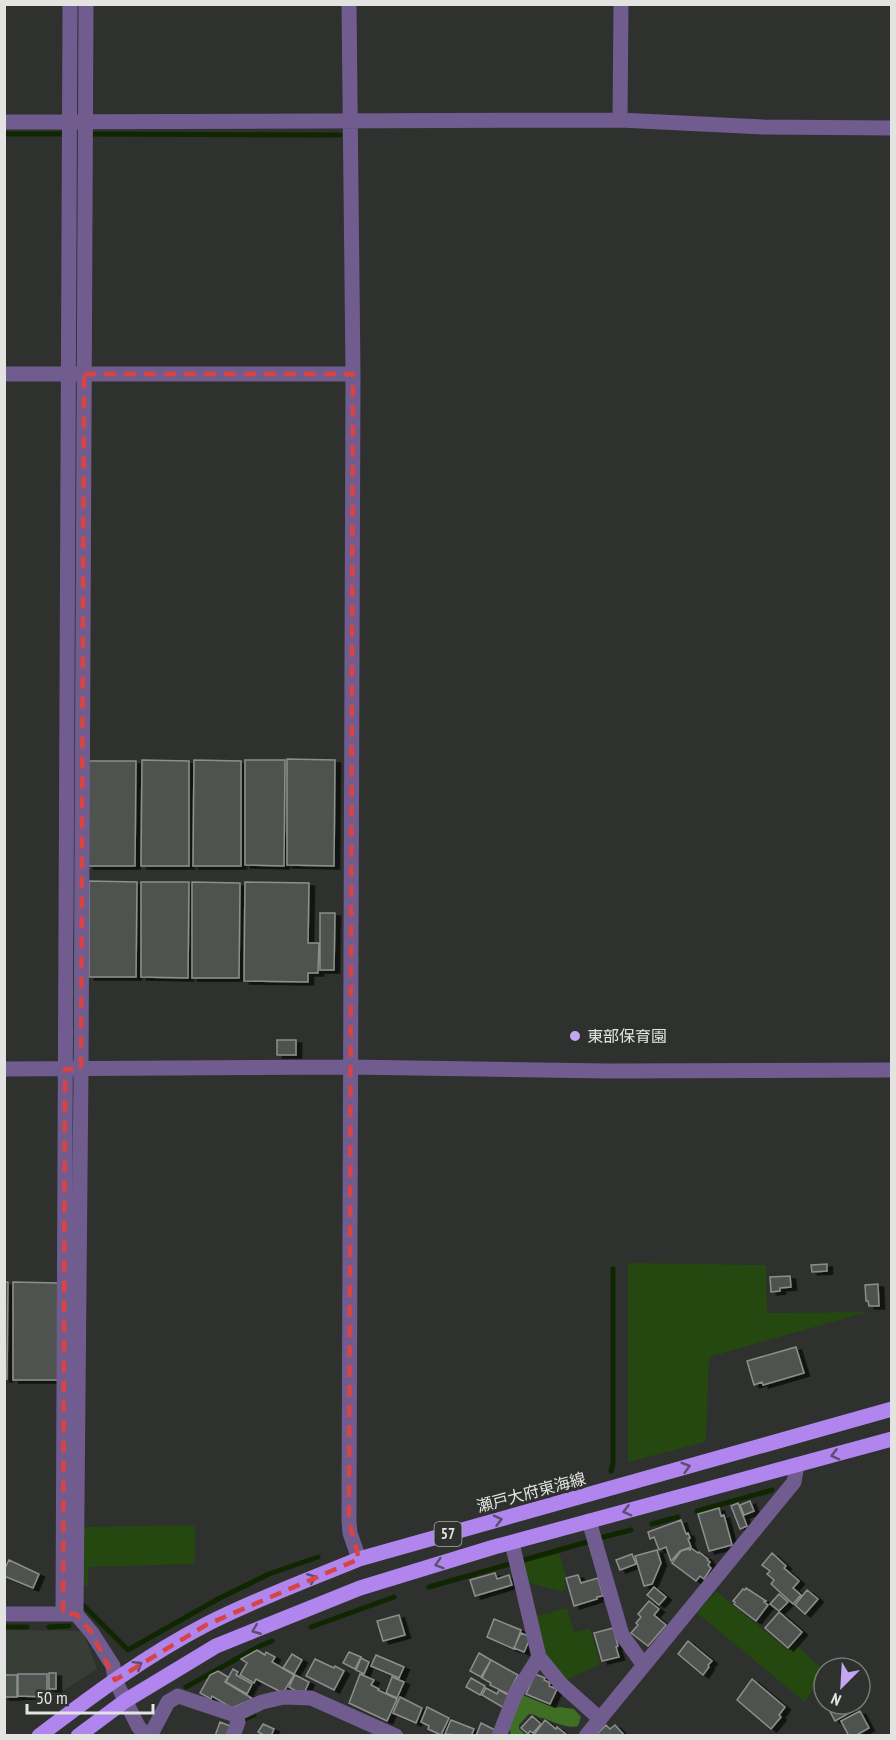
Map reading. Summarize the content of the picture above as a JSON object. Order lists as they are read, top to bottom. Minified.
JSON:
{"streets":{"main road":["瀬戸大府東海線","57"]},"places":["東部保育園"],"scale_bar":"50 m","north":"bottom left"}
